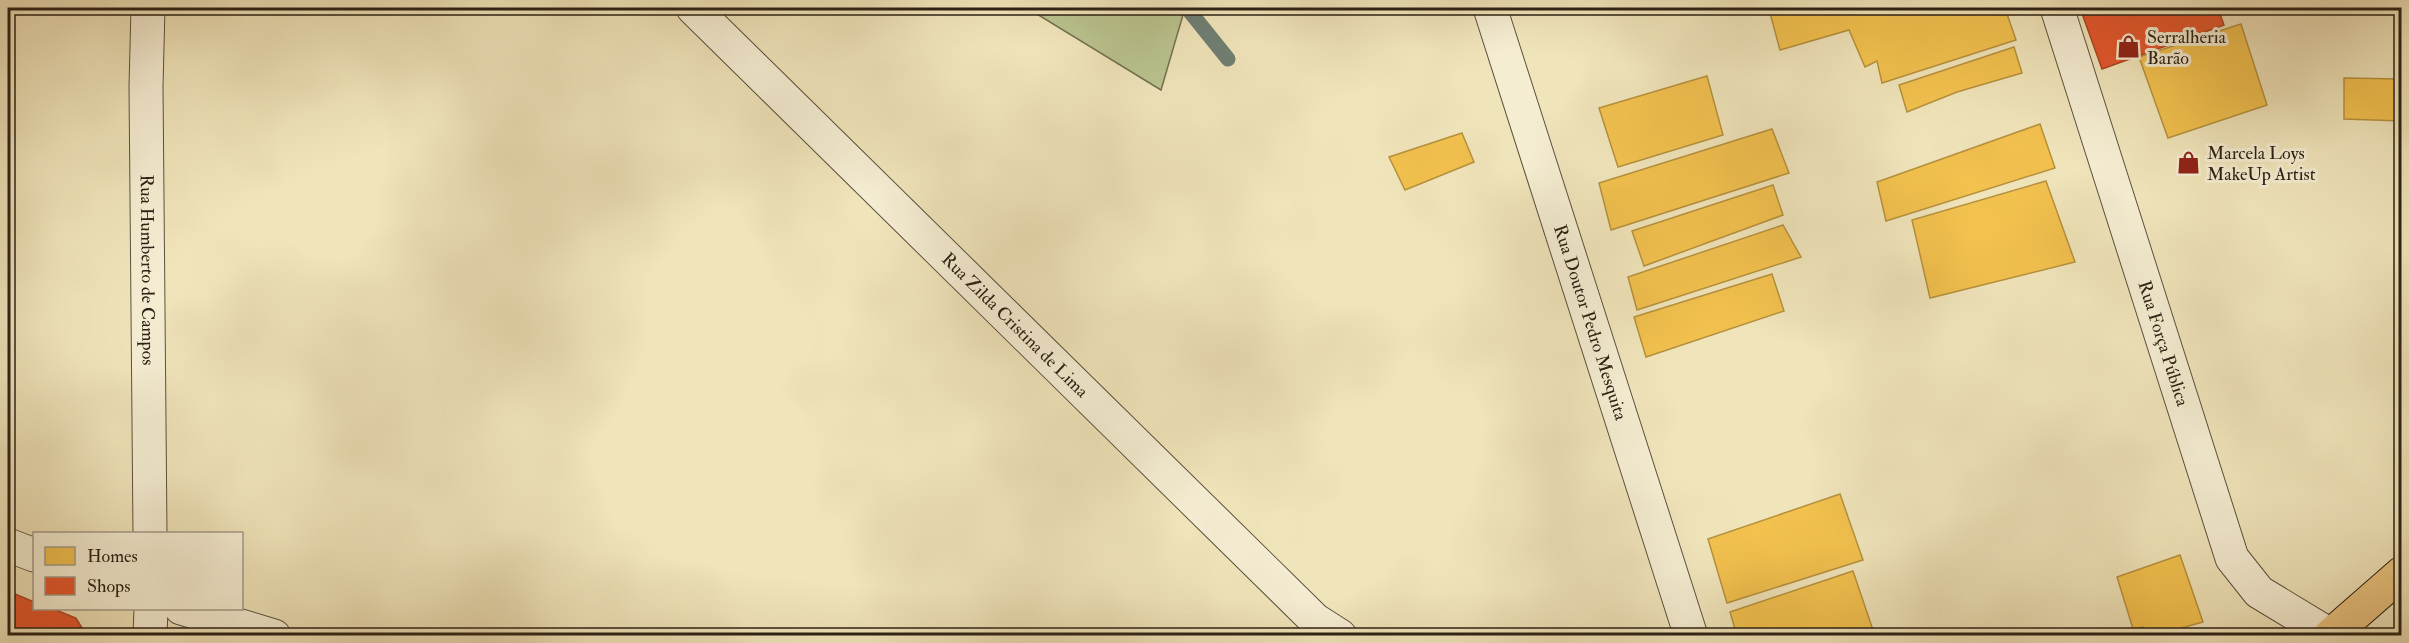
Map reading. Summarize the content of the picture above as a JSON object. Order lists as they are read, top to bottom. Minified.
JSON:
{"streets":{"street":["Rua Humberto de Campos","Rua Doutor Pedro Mesquita","Rua Zilda Cristina de Lima","Rua Força Pública"]},"places":{"shop":["Serralheria Barão","Marcela Loys MakeUp Artist"]},"legend":["Homes","Shops"]}
